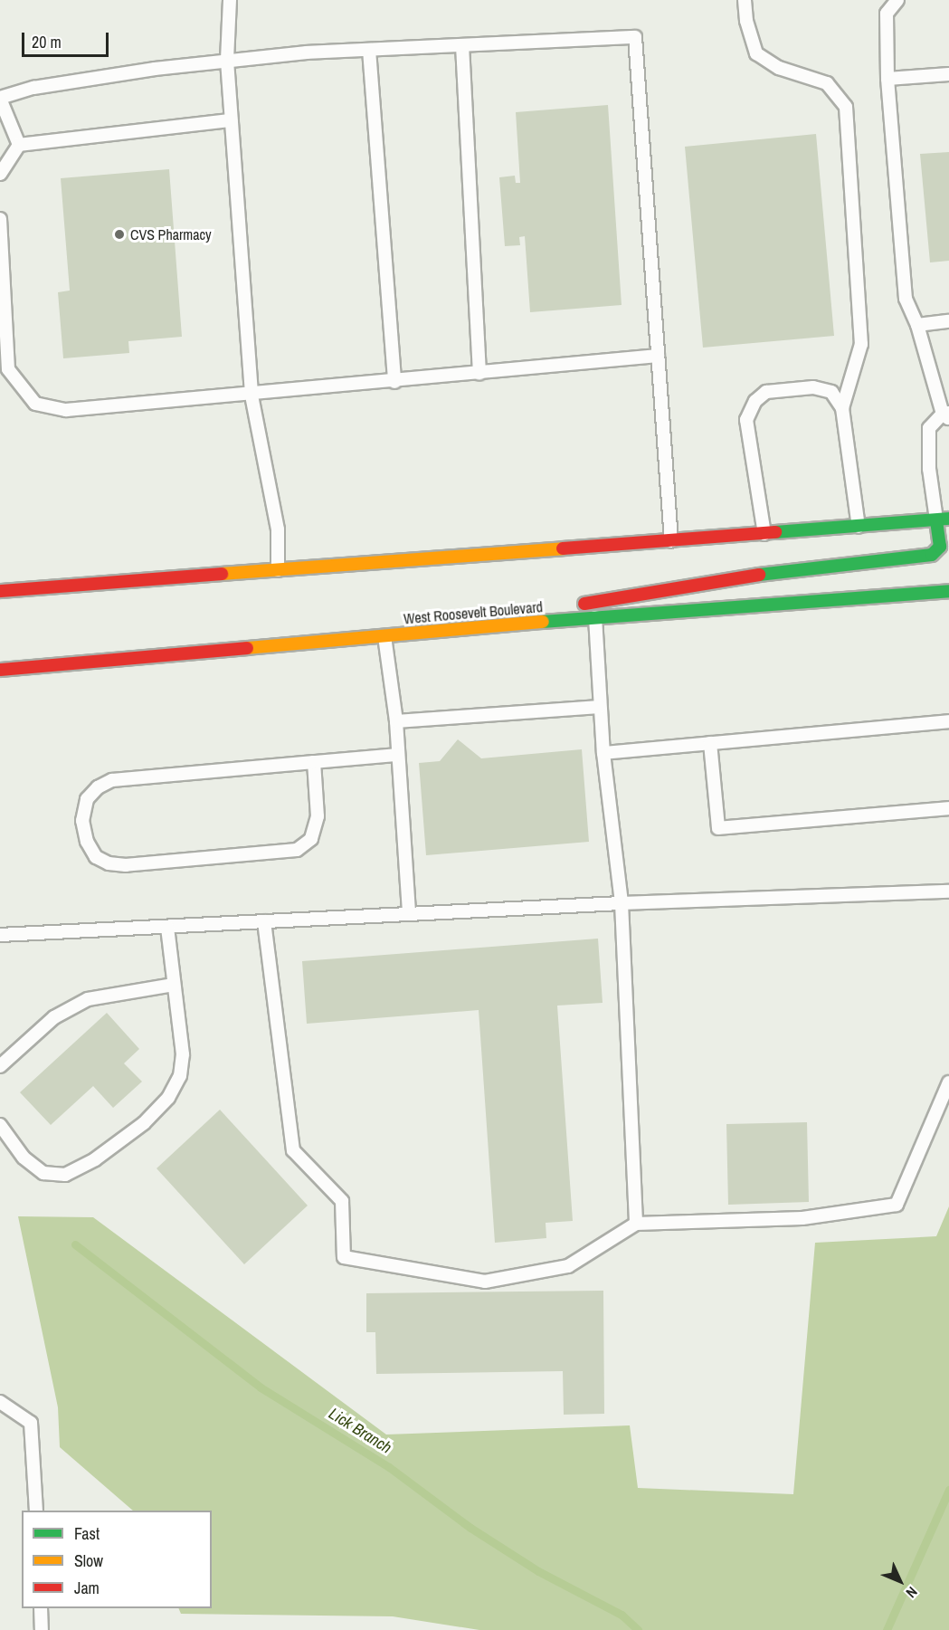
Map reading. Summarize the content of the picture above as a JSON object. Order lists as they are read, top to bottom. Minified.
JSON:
{"streets":{"highway":["West Roosevelt Boulevard"]},"water":["Lick Branch"],"places":["CVS Pharmacy"],"legend":["Fast","Slow","Jam"],"scale_bar":"20 m","north":"bottom right"}
